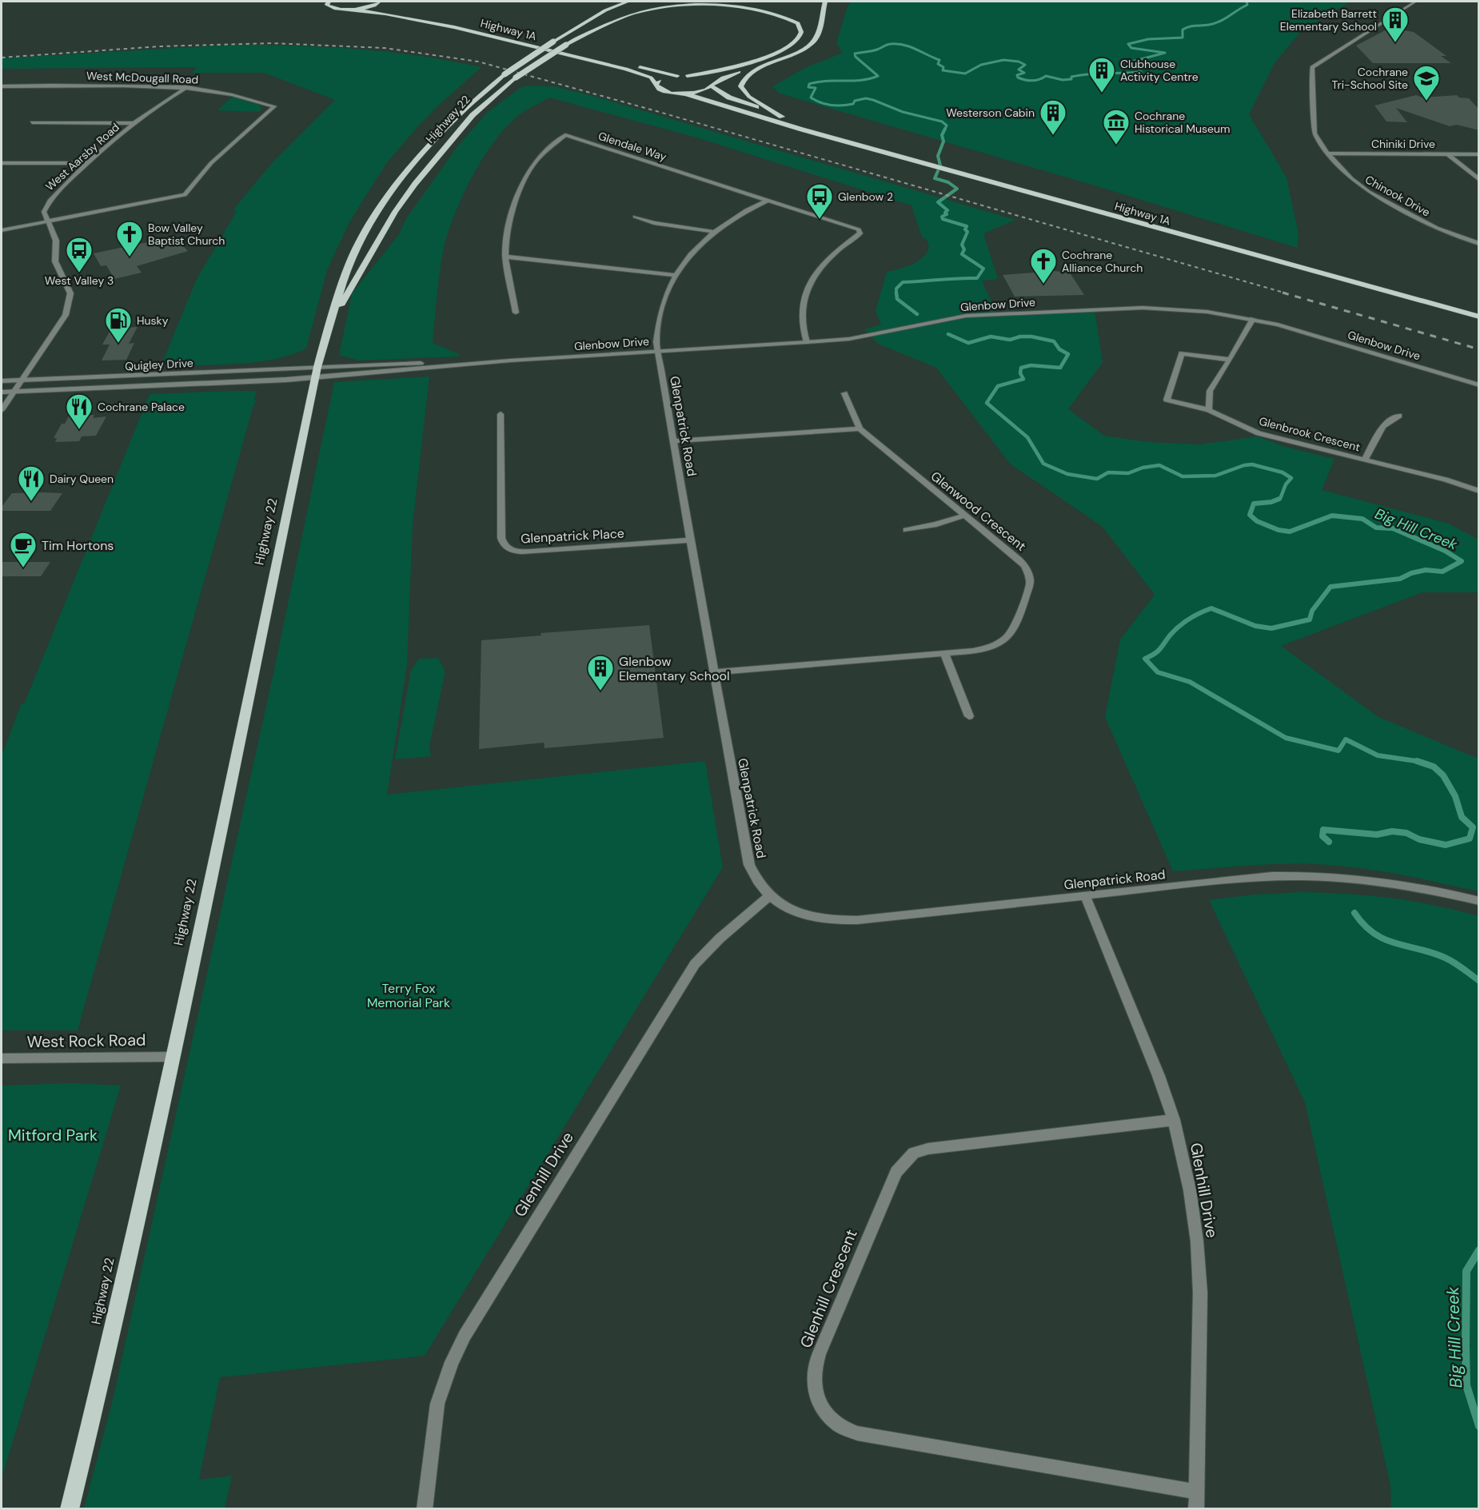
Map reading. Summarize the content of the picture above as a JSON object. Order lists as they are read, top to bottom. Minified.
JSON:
{"streets":{"main road":["Highway 1A","Highway 22"],"street":["West McDougall Road","Chiniki Drive","Glendale Way","West Aarsby Road","Chinook Drive","Glenbow Drive","Quigley Drive","Glenpatrick Road","Glenbrook Crescent","Glenwood Crescent","Glenpatrick Place","West Rock Road","Glenhill Drive","Glenhill Crescent"]},"crossings":[["West McDougall Road","West Aarsby Road"],["Highway 22","Glenbow Drive"],["Highway 22","Quigley Drive"],["Highway 22","West Rock Road"],["Chiniki Drive","Chinook Drive"],["Glendale Way","Glenbow Drive"],["Glendale Way","Glenpatrick Road"],["West Aarsby Road","Quigley Drive"],["Glenbow Drive","Quigley Drive"],["Glenbow Drive","Glenpatrick Road"],["Glenpatrick Road","Glenwood Crescent"],["Glenpatrick Road","Glenpatrick Place"],["Glenpatrick Road","Glenhill Drive"],["Glenhill Drive","Glenhill Crescent"]],"water":["Big Hill Creek"],"parks":["Terry Fox Memorial Park","Mitford Park"],"places":{"building":["Elizabeth Barrett Elementary School","Clubhouse Activity Centre","Westerson Cabin","Glenbow Elementary School"],"school or university":["Cochrane Tri-School Site"],"museum":["Cochrane Historical Museum"],"bus stop":["Glenbow 2","West Valley 3"],"church":["Bow Valley Baptist Church","Cochrane Alliance Church"],"fuel station":["Husky"],"restaurant":["Cochrane Palace","Dairy Queen"],"cafe":["Tim Hortons"]}}
